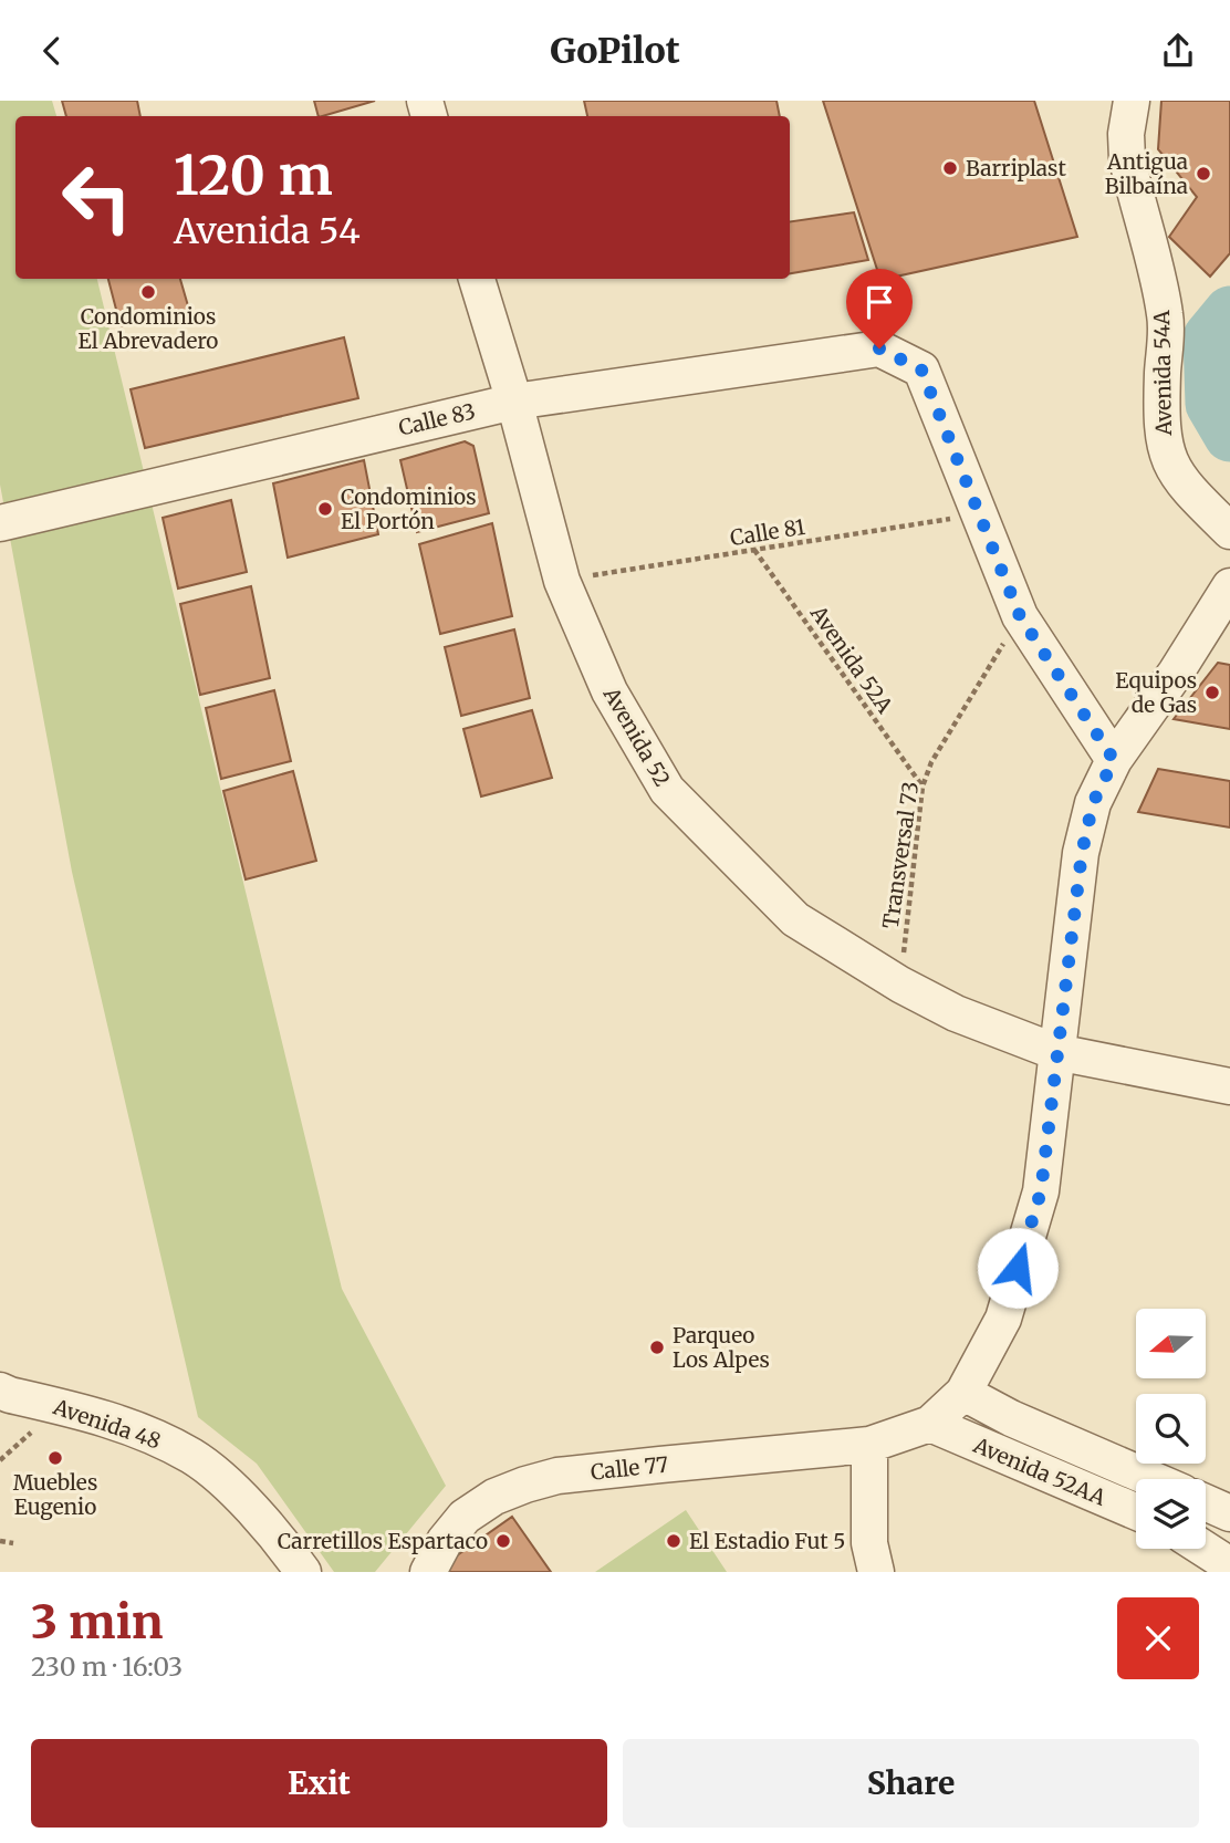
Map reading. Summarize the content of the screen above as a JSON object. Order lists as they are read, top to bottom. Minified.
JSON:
{"streets":{"street":["Avenida 54A","Calle 83","Avenida 52","Avenida 48","Calle 77","Avenida 52AA"],"path":["Calle 81","Avenida 52A","Transversal 73"]},"crossings":[["Calle 83","Calle 81"],["Calle 83","Avenida 52"],["Calle 81","Avenida 52A"],["Calle 81","Avenida 52"],["Avenida 52A","Transversal 73"],["Avenida 52","Transversal 73"],["Calle 77","Avenida 52AA"]],"places":["Barriplast","Antigua Bilbaína","Condominios El Abrevadero","Condominios El Portón","Equipos de Gas","Parqueo Los Alpes","Muebles Eugenio","Carretillos Espartaco","El Estadio Fut 5"],"north":"left","page":{"header":"GoPilot","turn":["120 m","Avenida 54"],"heading":["3 min","230 m · 16:03"],"buttons":["Exit","Share"]}}
